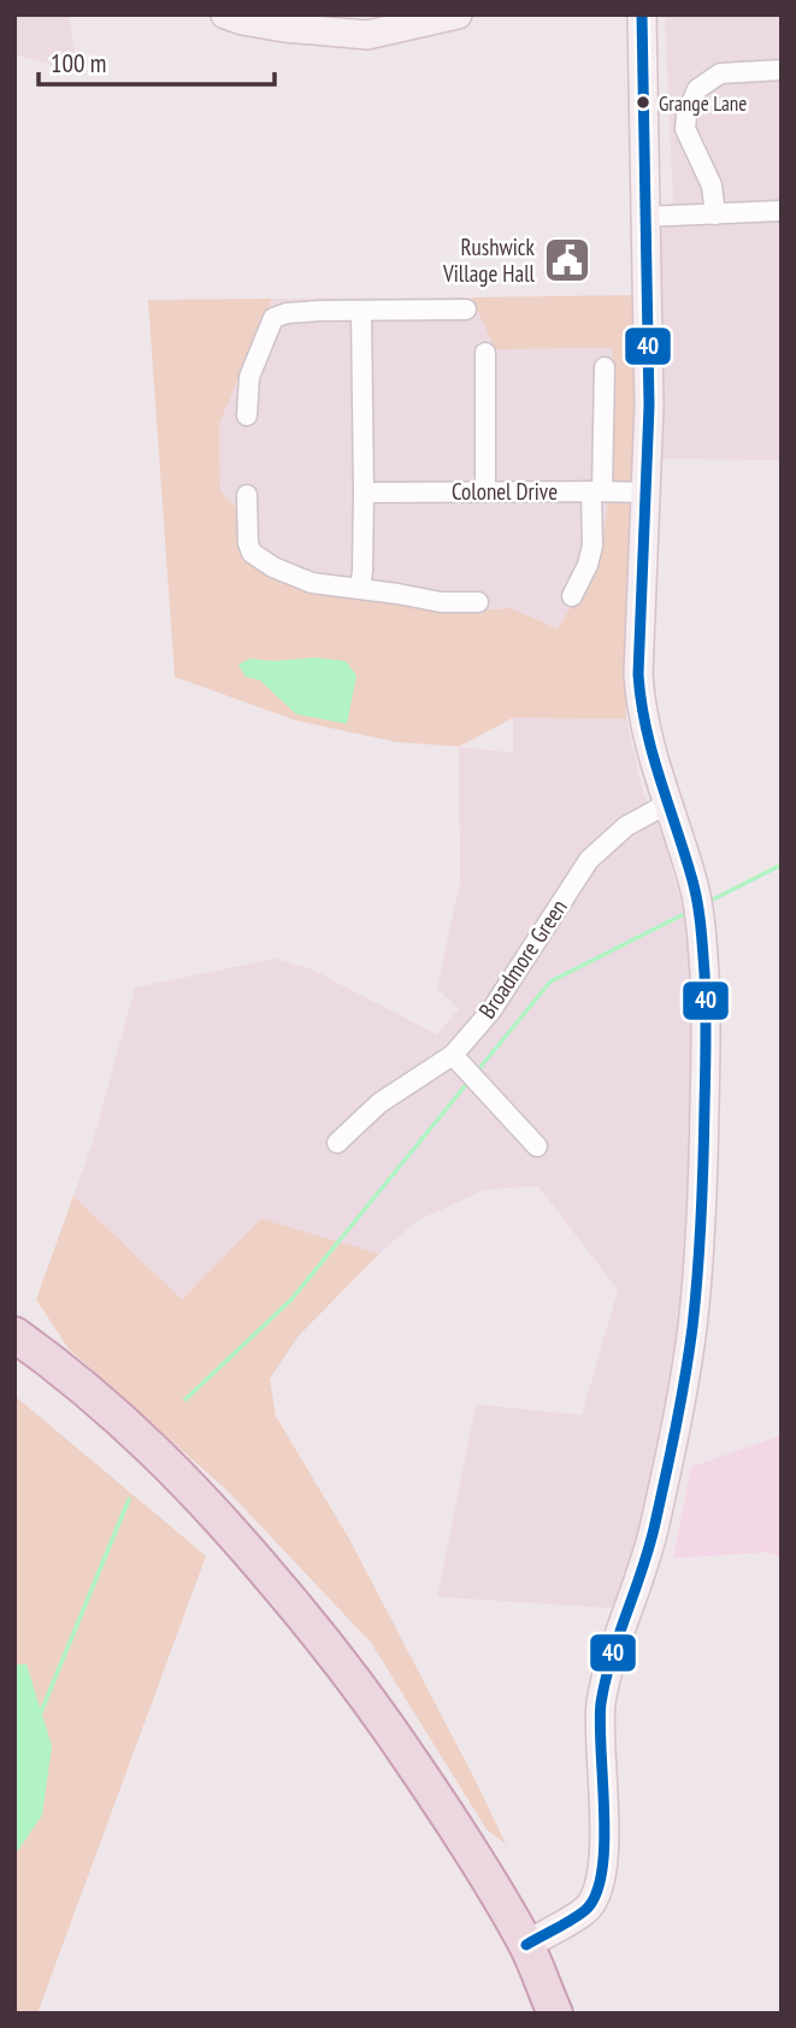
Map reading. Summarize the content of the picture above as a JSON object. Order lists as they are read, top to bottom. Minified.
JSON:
{"streets":{"street":["Colonel Drive","Broadmore Green"]},"places":{"other":["Grange Lane"],"public building":["Rushwick Village Hall"]},"lines":["transit line 40"],"scale_bar":"100 m"}
